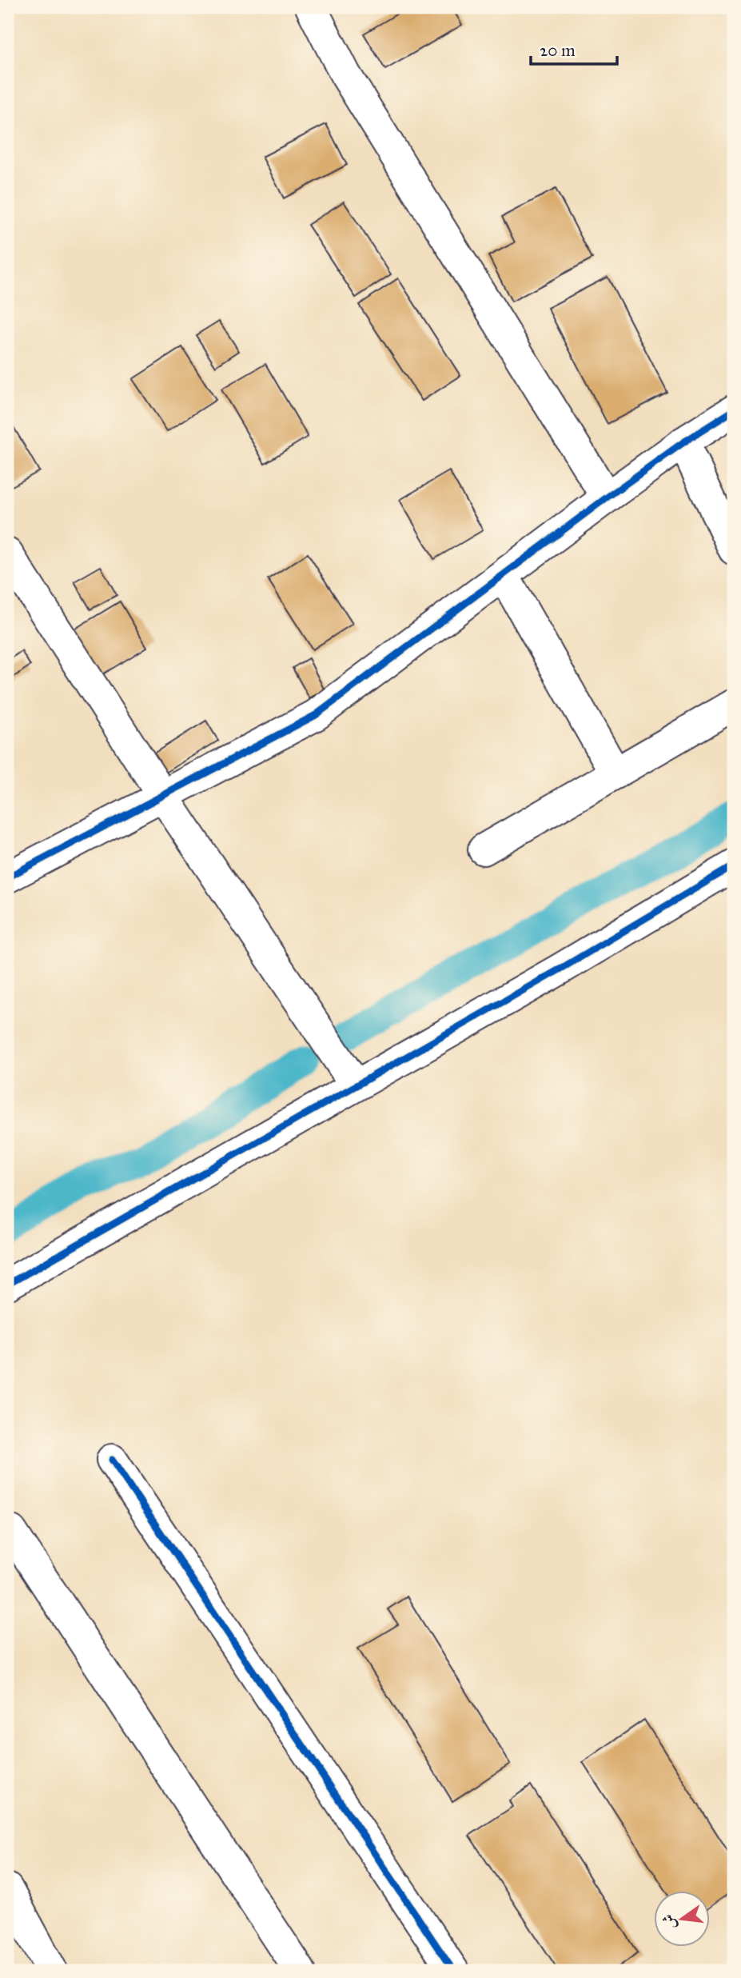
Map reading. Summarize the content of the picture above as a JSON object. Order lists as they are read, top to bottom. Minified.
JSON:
{"scale_bar":"20 m","north":"left"}
